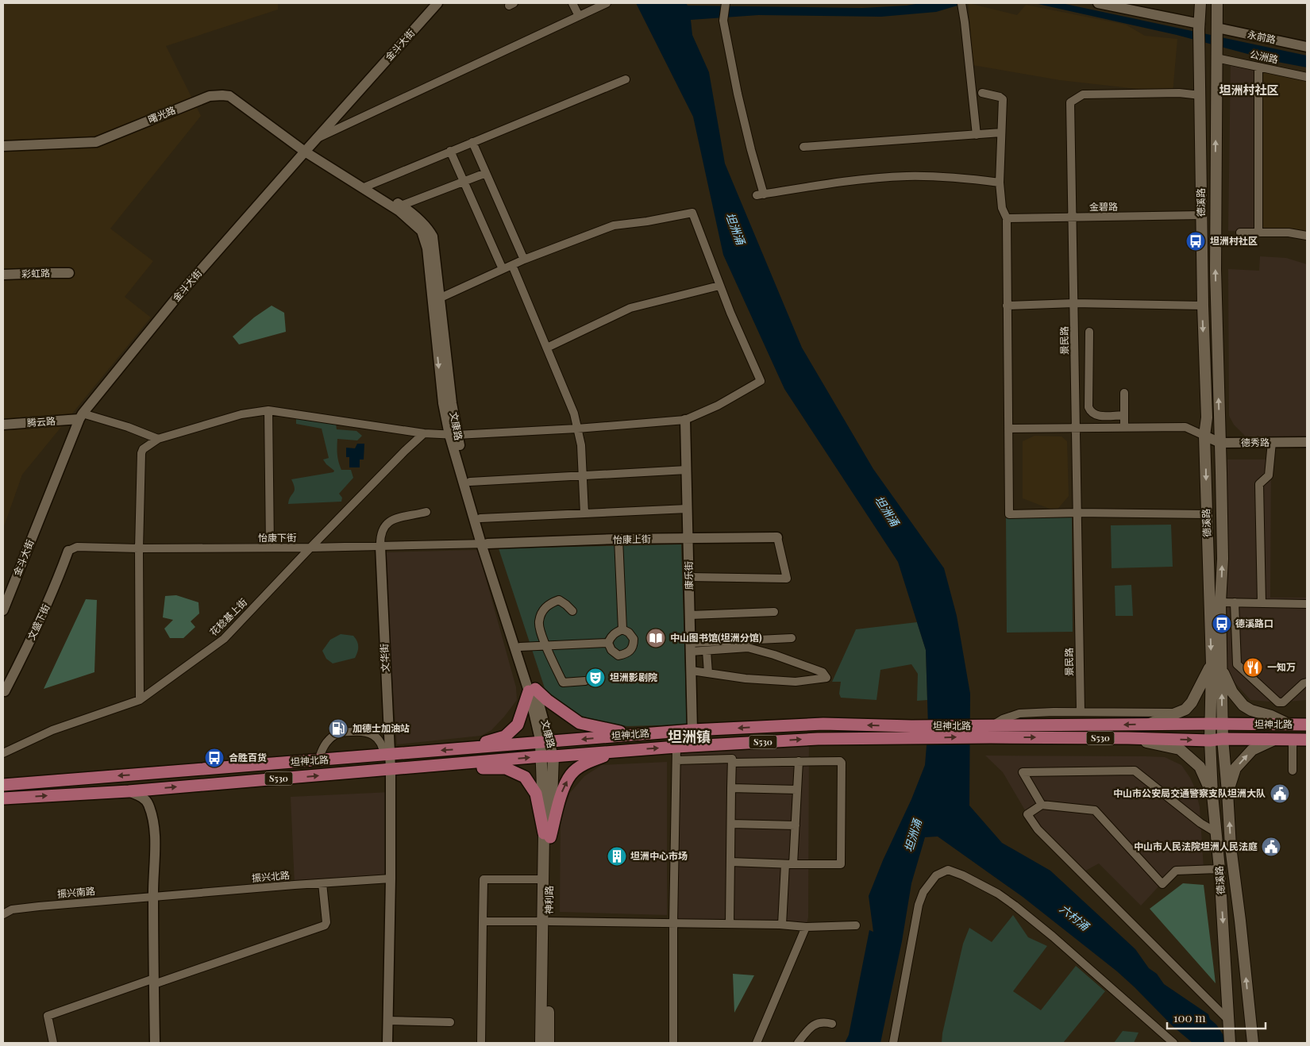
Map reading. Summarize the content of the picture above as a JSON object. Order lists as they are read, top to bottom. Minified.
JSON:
{"streets":{"main road":["德溪路","坦神北路","S530","神利路"],"street":["永前路","金斗大街","公洲路","曙光路","金碧路","彩虹路","景民路","腾云路","文康路","德秀路","怡康下街","怡康上街","康乐街","花稔基上街","文盛下街","文华街","振兴北路","振兴南路"]},"crossings":[["永前路","德溪路"],["金斗大街","曙光路"],["金斗大街","腾云路"],["公洲路","德溪路"],["曙光路","文康路"],["德溪路","金碧路"],["德溪路","景民路"],["德溪路","德秀路"],["德溪路","坦神北路"],["金碧路","景民路"],["文康路","怡康下街"],["文康路","怡康上街"],["怡康下街","怡康上街"],["怡康下街","花稔基上街"],["怡康下街","文盛下街"],["怡康下街","文华街"],["怡康上街","康乐街"],["康乐街","坦神北路"],["文华街","坦神北路"],["文华街","振兴北路"],["坦神北路","神利路"],["振兴北路","振兴南路"]],"districts":["坦洲村社区","坦洲镇"],"water":["坦洲涌","六村涌"],"places":{"bus stop":["坦洲村社区","德溪路口","合胜百货"],"library":["中山图书馆(坦洲分馆)"],"restaurant":["一知万"],"theatre":["坦洲影剧院"],"fuel station":["加德士加油站"],"public building":["中山市公安局交通警察支队坦洲大队","中山市人民法院坦洲人民法庭"],"building":["坦洲中心市场"]},"scale_bar":"100 m"}
